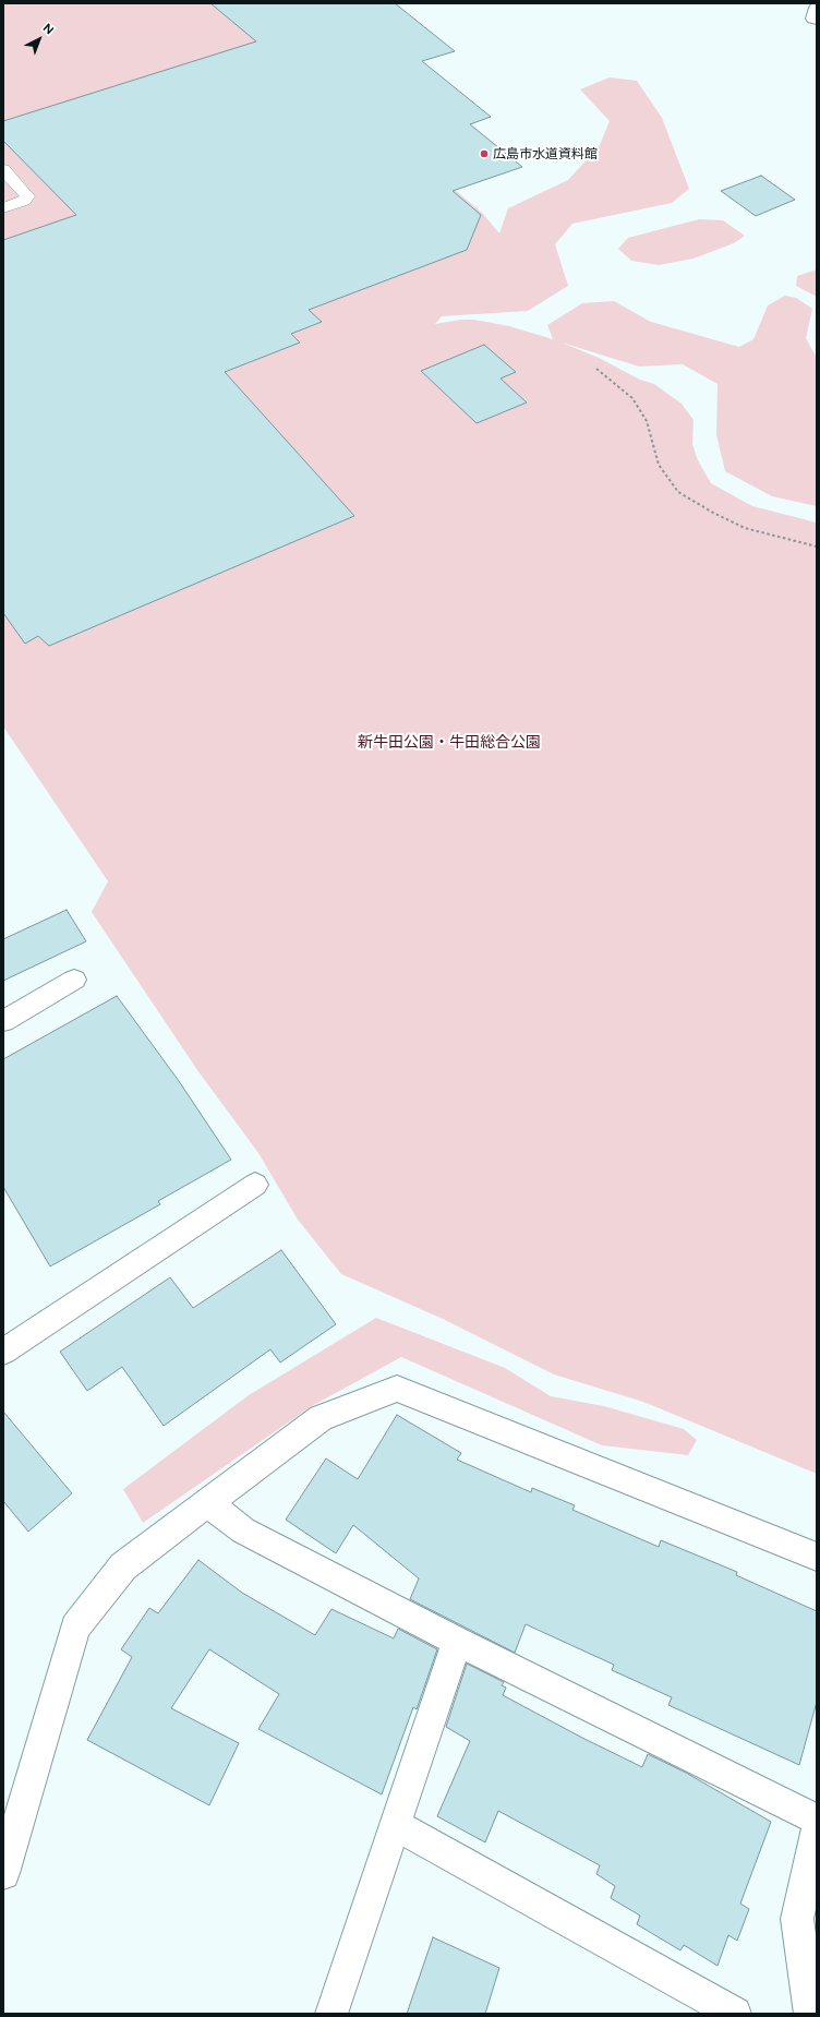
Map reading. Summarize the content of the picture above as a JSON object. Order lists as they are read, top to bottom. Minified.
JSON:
{"parks":["新牛田公園・牛田総合公園"],"places":["広島市水道資料館"],"north":"top right"}
